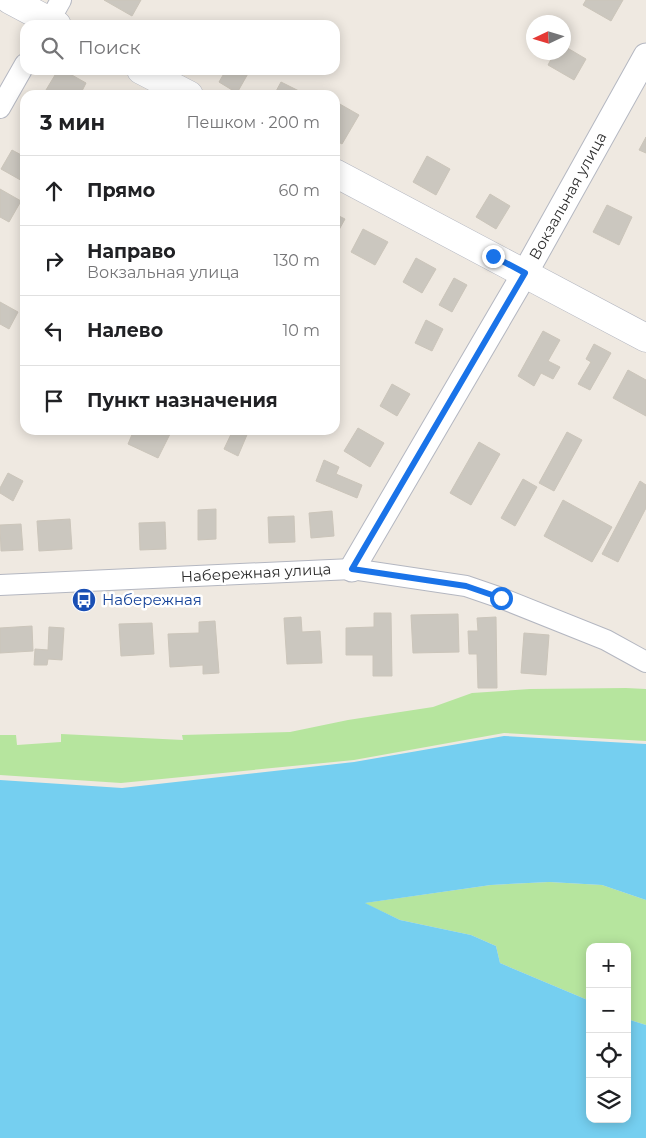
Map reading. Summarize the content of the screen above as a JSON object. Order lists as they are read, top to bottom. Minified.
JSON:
{"streets":{"street":["Вокзальная улица","Набережная улица"]},"crossings":[["Вокзальная улица","Набережная улица"]],"places":{"bus stop":["Набережная"]},"north":"left","page":{"search":"Поиск","heading":["3 мин","Пешком · 200 m"],"list":[["Прямо","60 m"],["Направо","Вокзальная улица","130 m"],["Налево","10 m"],"Пункт назначения"],"map_buttons":["+","−"]}}
